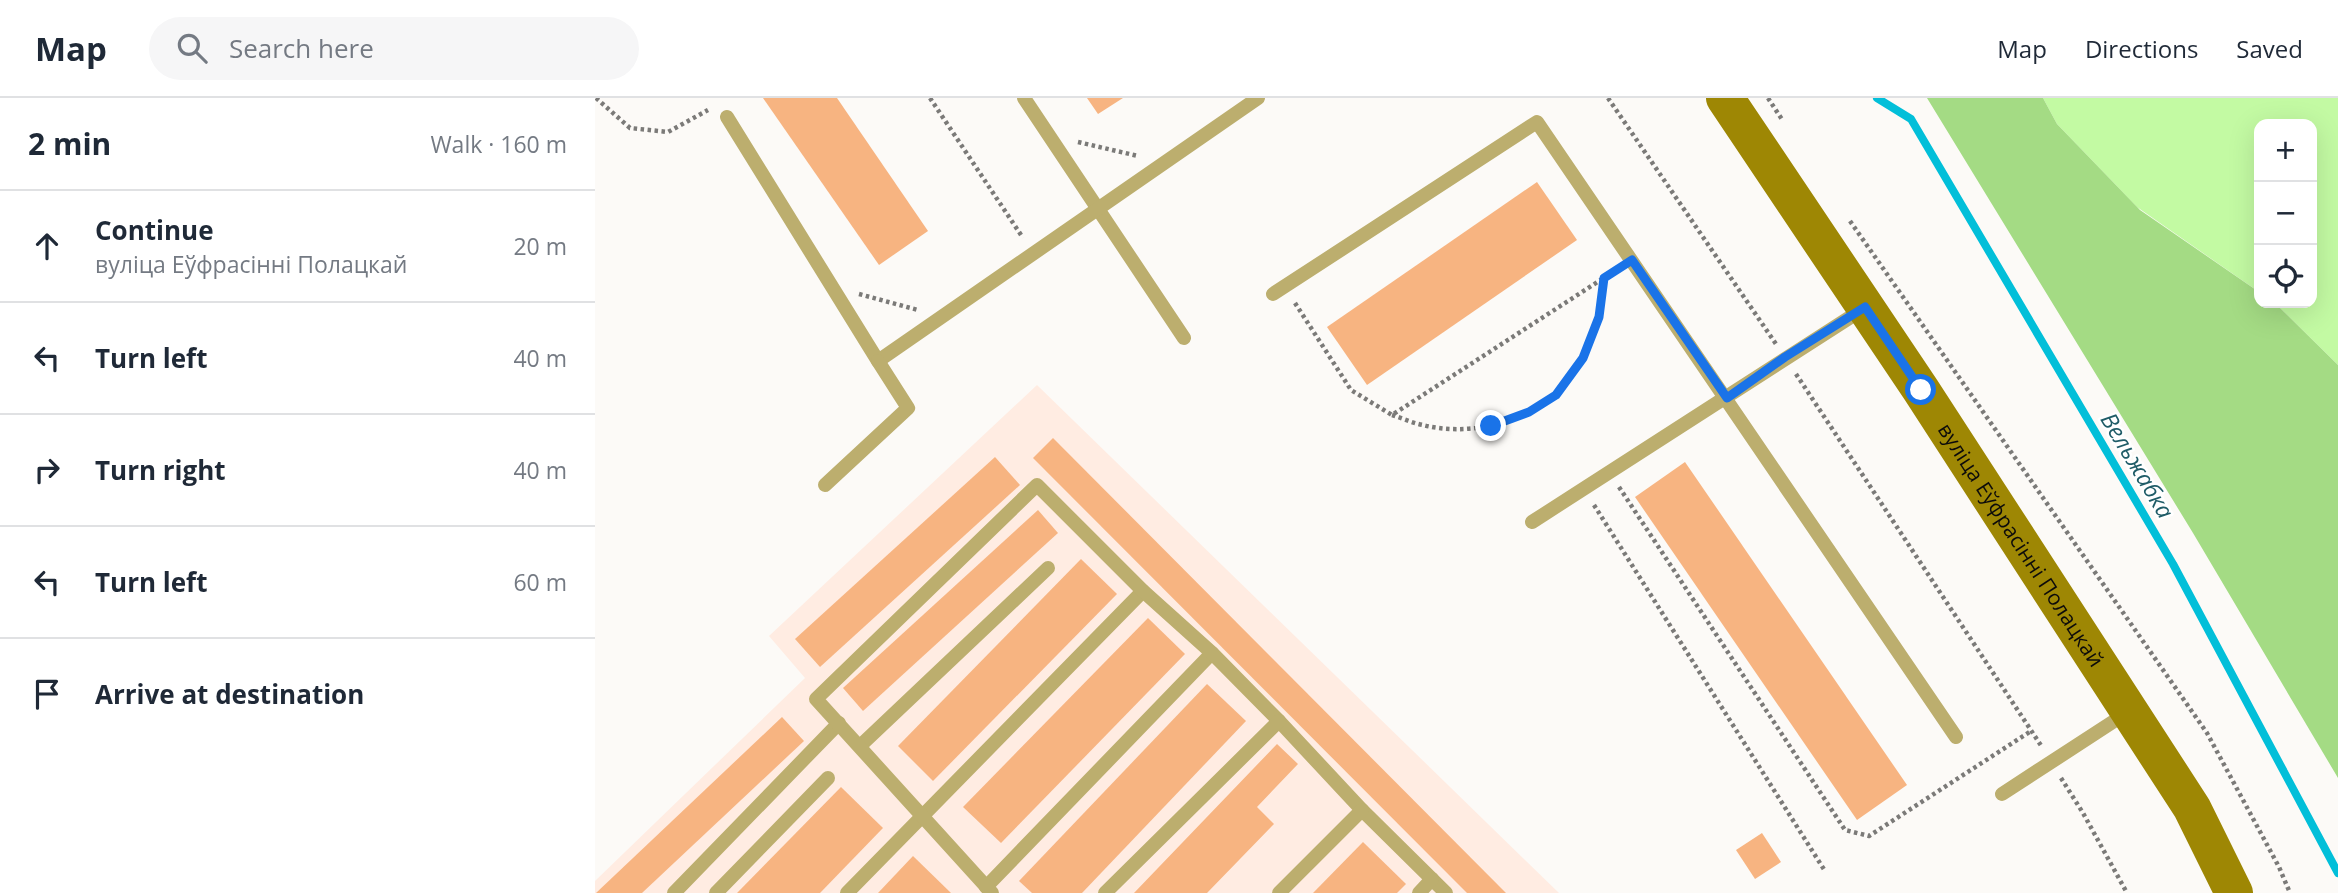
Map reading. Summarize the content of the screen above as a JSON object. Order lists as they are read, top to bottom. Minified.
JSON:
{"streets":{"street":["вуліца Еўфрасінні Полацкай"]},"water":["Вельжабка"],"page":{"header":"Map","search":"Search here","nav":["Map","Directions","Saved"],"heading":["2 min","Walk · 160 m"],"map_buttons":["+","−"],"list":[["Continue","вуліца Еўфрасінні Полацкай","20 m"],["Turn left","40 m"],["Turn right","40 m"],["Turn left","60 m"],"Arrive at destination"]}}
